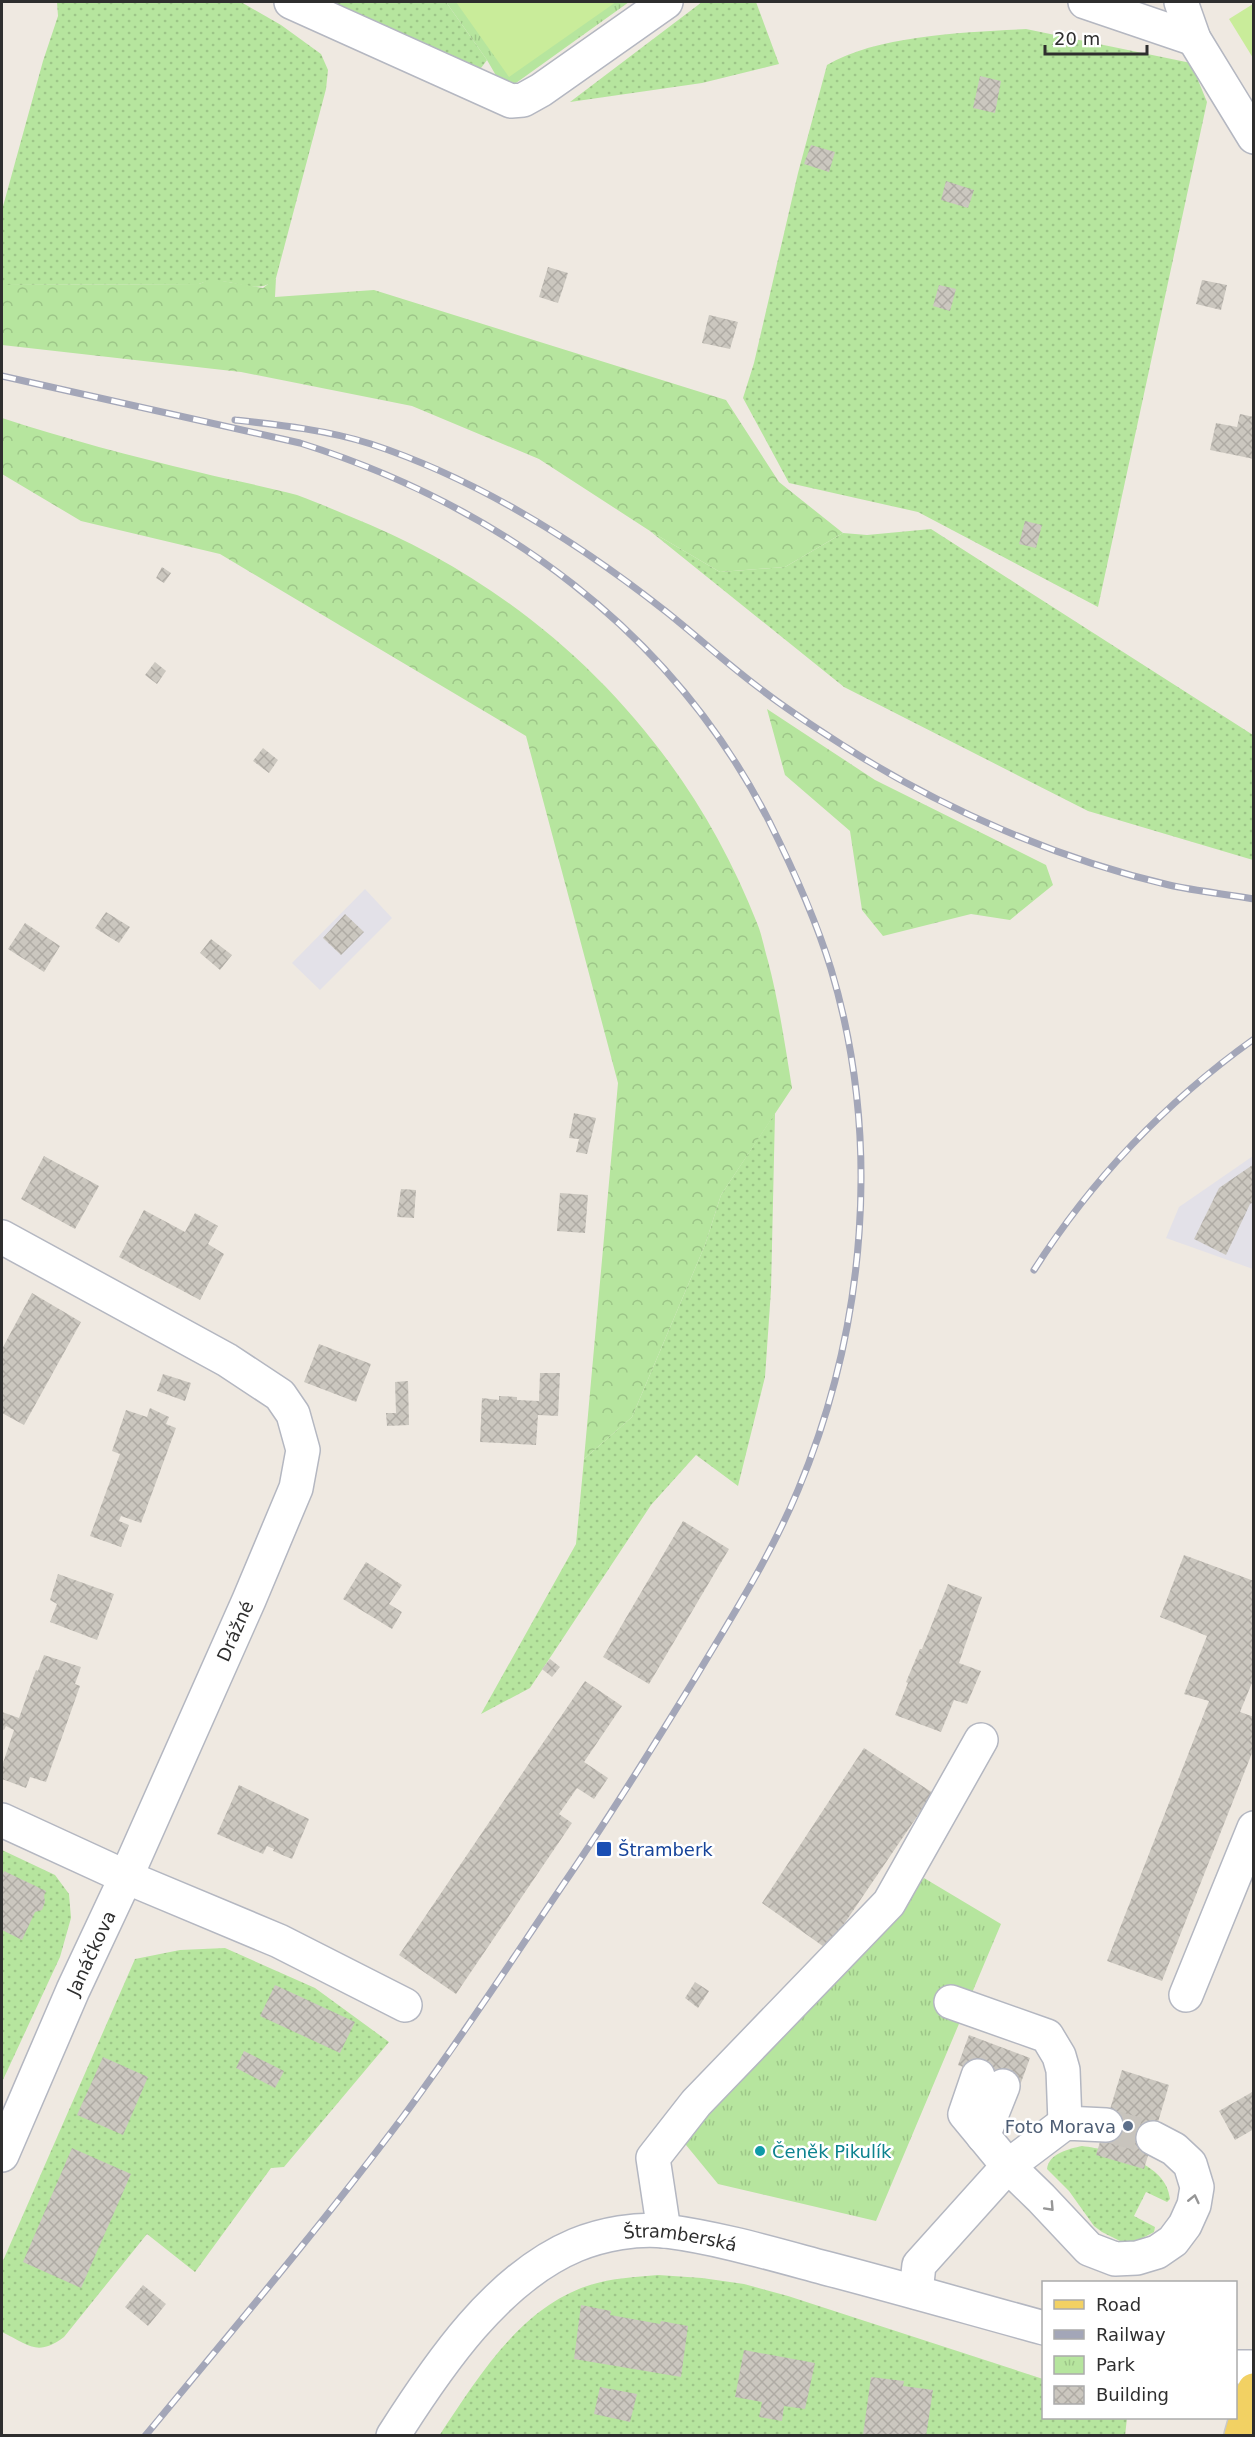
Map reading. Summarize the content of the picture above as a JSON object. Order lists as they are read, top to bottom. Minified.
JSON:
{"streets":{"street":["Drážné","Janáčkova","Štramberská"]},"crossings":[["Drážné","Janáčkova"]],"places":{"transit":["Štramberk"],"other":["Foto Morava","Čeněk Pikulík"]},"legend":["Road","Railway","Park","Building"],"scale_bar":"20 m"}
